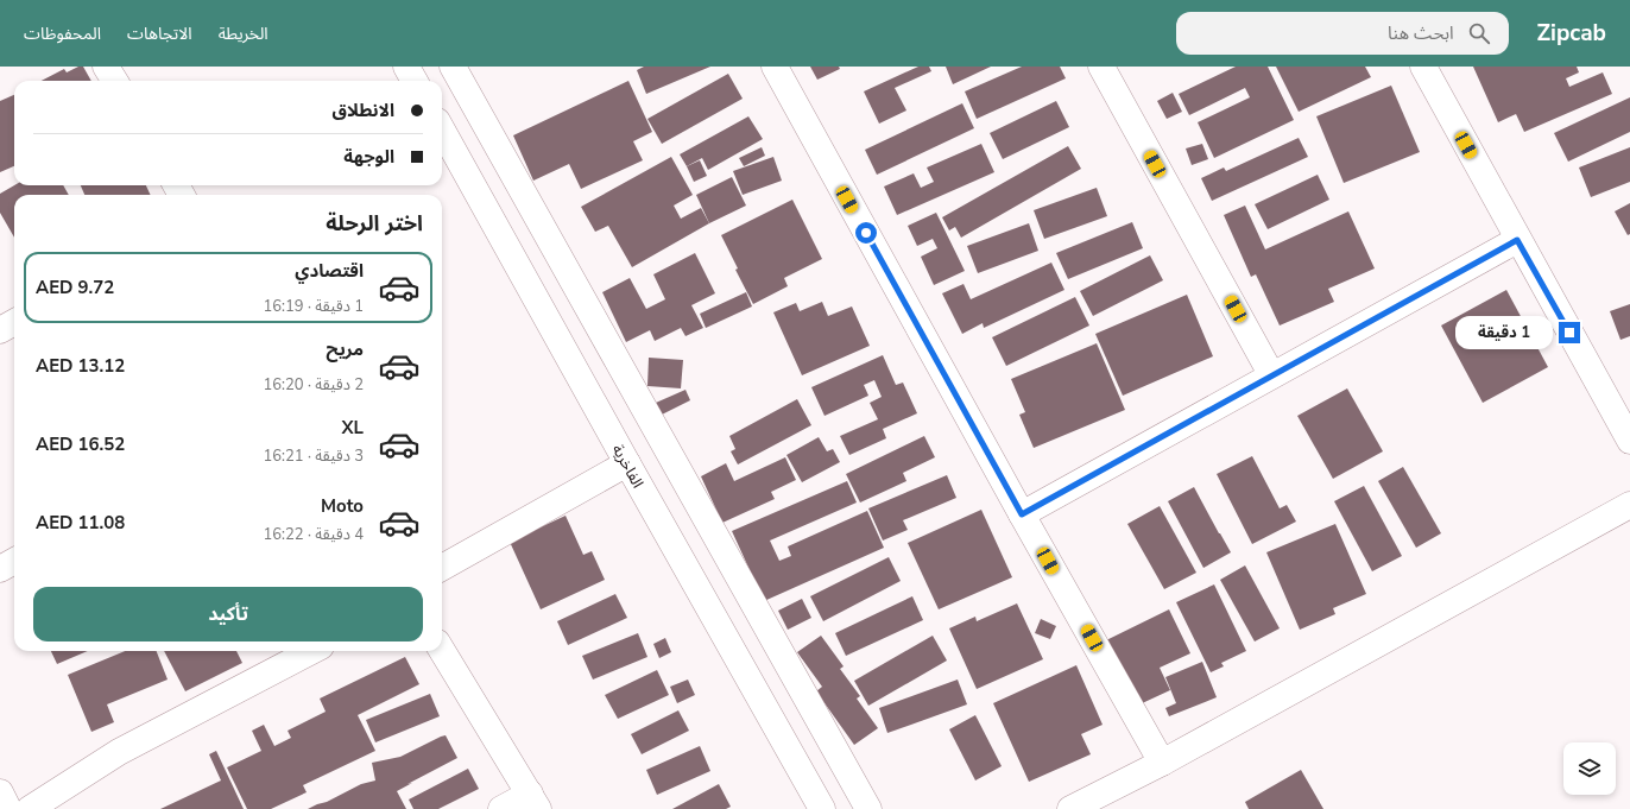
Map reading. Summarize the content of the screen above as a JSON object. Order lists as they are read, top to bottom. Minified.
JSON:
{"streets":{"street":["الفاخرية"]},"page":{"header":"Zipcab","search":"ابحث هنا","nav":["الخريطة","الاتجاهات","المحفوظات"],"banner":["الانطلاق","الوجهة"],"heading":"اختر الرحلة","list":[{"name":"اقتصادي","note":"1 دقيقة · 16:19","value":"AED 9.72"},{"name":"مريح","note":"2 دقيقة · 16:20","value":"AED 13.12"},{"name":"XL","note":"3 دقيقة · 16:21","value":"AED 16.52"},{"name":"Moto","note":"4 دقيقة · 16:22","value":"AED 11.08"}],"bubble":"1 دقيقة","buttons":"تأكيد"}}
